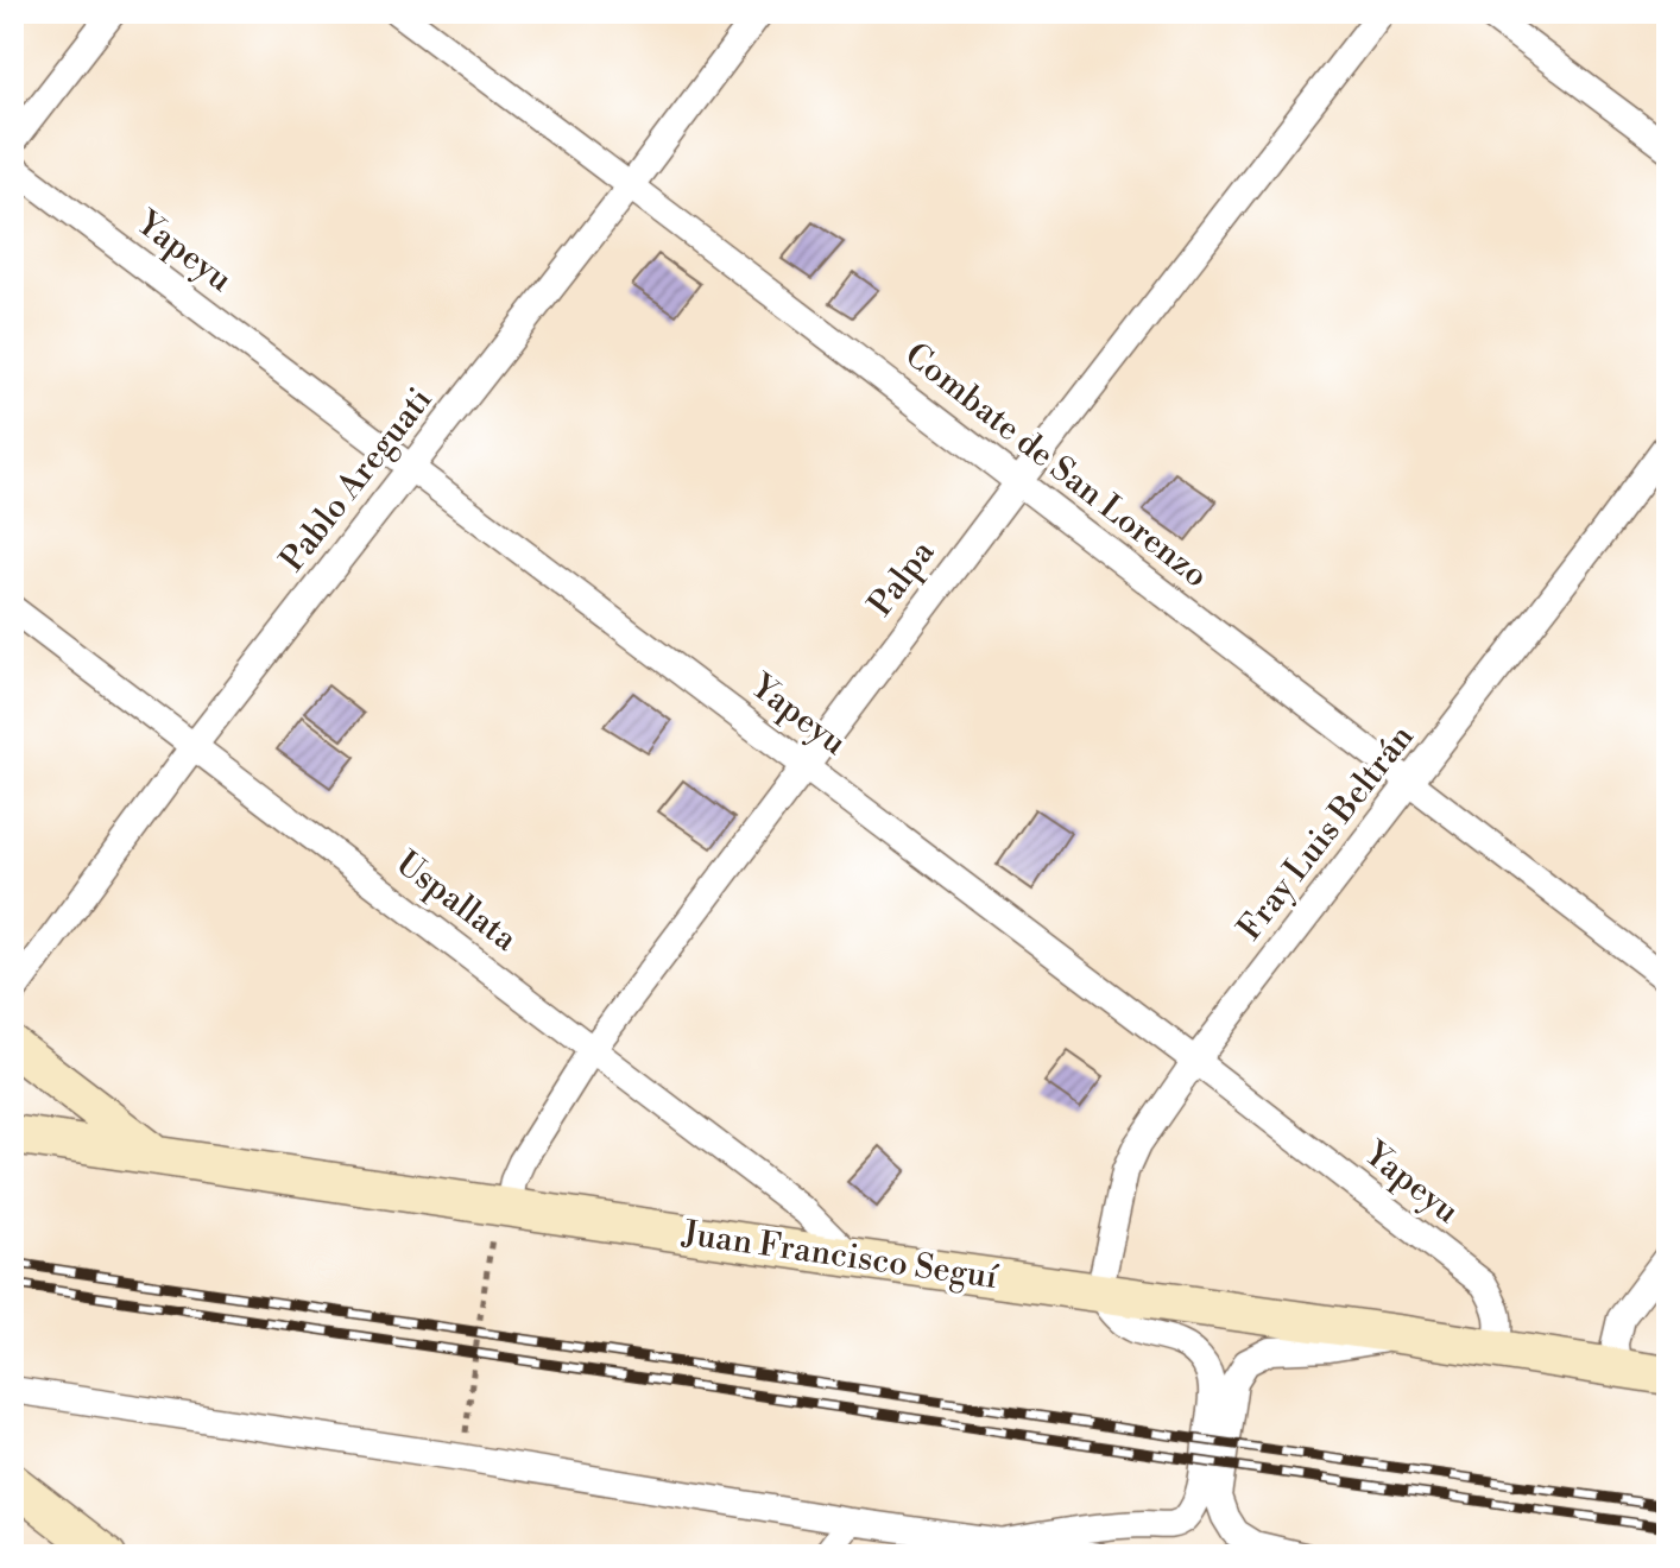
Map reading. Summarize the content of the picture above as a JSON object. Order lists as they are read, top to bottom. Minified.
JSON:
{"streets":{"street":["Yapeyu","Combate de San Lorenzo","Pablo Areguati","Palpa","Fray Luis Beltrán","Uspallata","Juan Francisco Seguí"]},"crossings":[["Yapeyu","Pablo Areguati"],["Yapeyu","Palpa"],["Yapeyu","Fray Luis Beltrán"],["Yapeyu","Juan Francisco Seguí"],["Combate de San Lorenzo","Pablo Areguati"],["Combate de San Lorenzo","Palpa"],["Combate de San Lorenzo","Fray Luis Beltrán"],["Pablo Areguati","Uspallata"],["Palpa","Uspallata"],["Palpa","Juan Francisco Seguí"],["Fray Luis Beltrán","Juan Francisco Seguí"],["Uspallata","Juan Francisco Seguí"]]}
